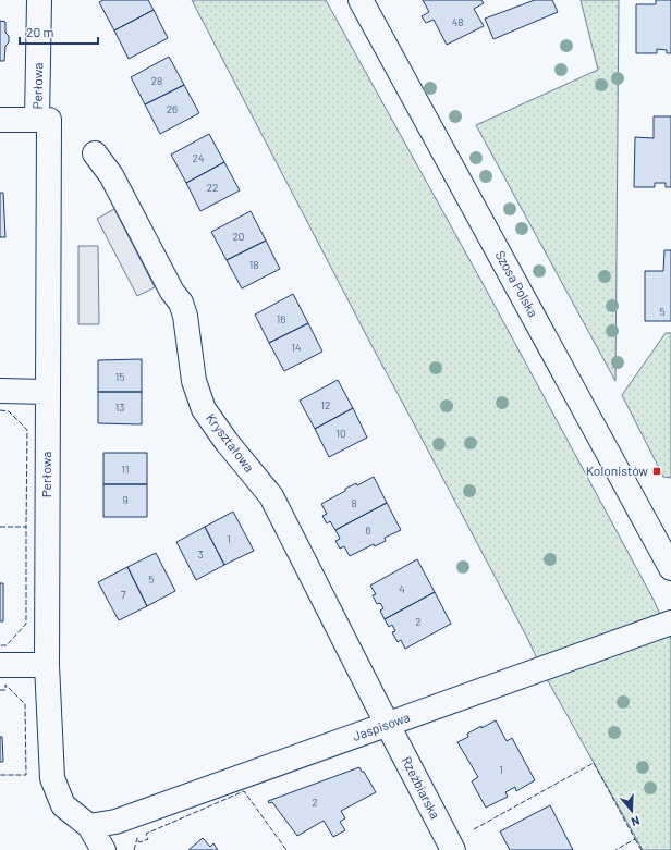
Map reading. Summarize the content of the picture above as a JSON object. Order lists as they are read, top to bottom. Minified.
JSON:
{"streets":{"street":["Perłowa","Szosa Polska","Kryształowa","Jaspisowa","Rzeźbiarska"]},"crossings":[["Perłowa","Jaspisowa"],["Kryształowa","Jaspisowa"],["Kryształowa","Rzeźbiarska"],["Jaspisowa","Rzeźbiarska"]],"places":{"transit":["Kolonistów"]},"house_numbers":["48","28","26","24","22","20","18","5","16","14","15","12","13","10","11","9","8","6","1","3","5","4","7","2","1","2"],"scale_bar":"20 m","north":"bottom"}
